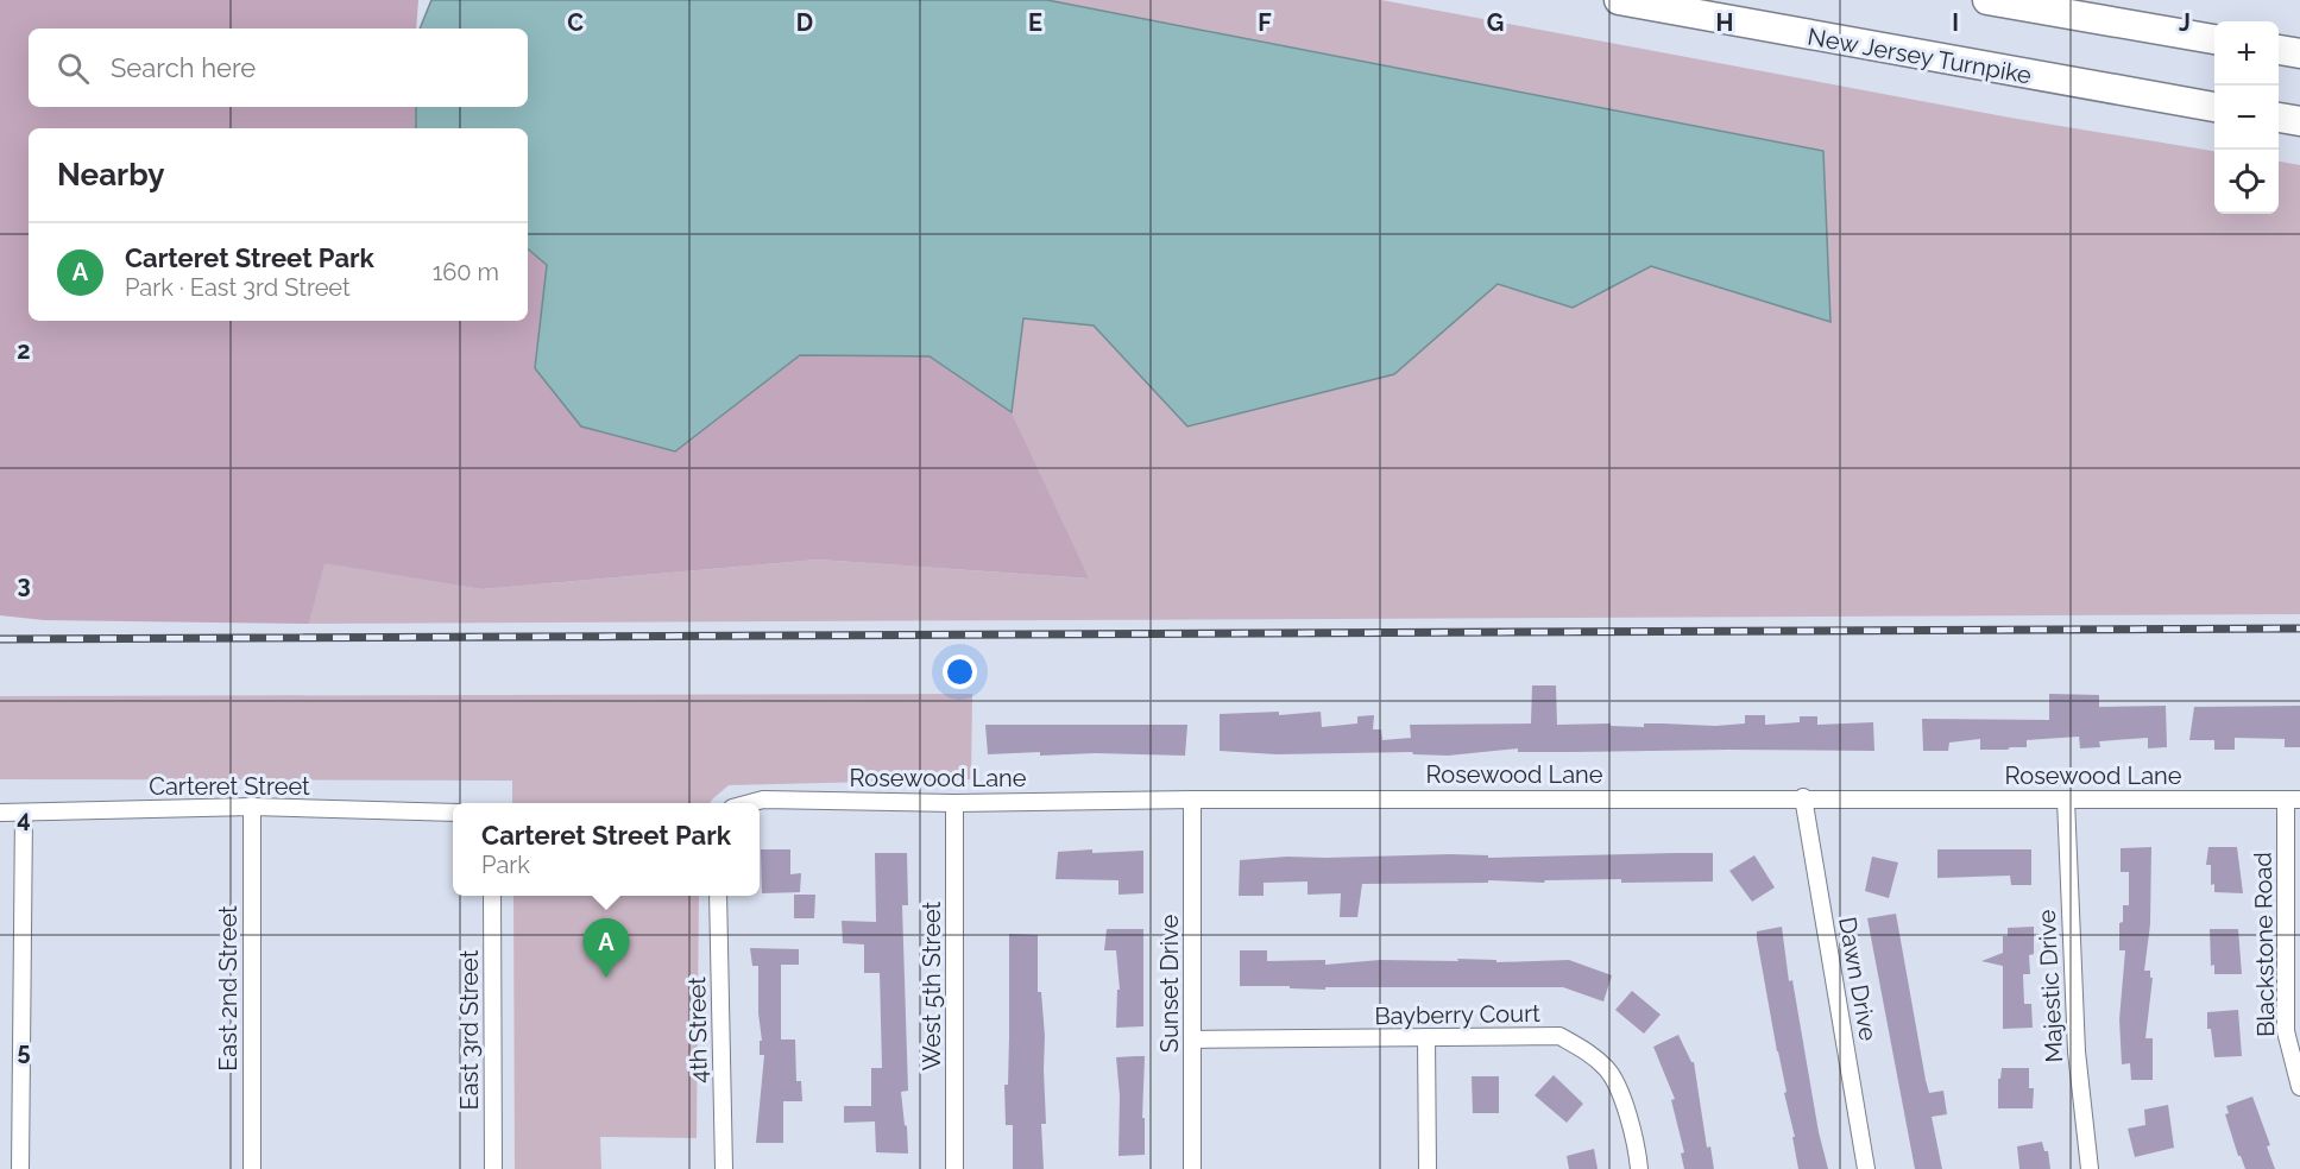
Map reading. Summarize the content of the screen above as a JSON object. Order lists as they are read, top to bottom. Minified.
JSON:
{"streets":{"highway":["New Jersey Turnpike"],"street":["Rosewood Lane","Carteret Street","Blackstone Road","Dawn Drive","Sunset Drive","West 5th Street","Majestic Drive","East 2nd Street","Bayberry Court","East 3rd Street","4th Street"]},"crossings":[["Rosewood Lane","Blackstone Road"],["Rosewood Lane","Dawn Drive"],["Rosewood Lane","Sunset Drive"],["Rosewood Lane","West 5th Street"],["Rosewood Lane","Majestic Drive"],["Carteret Street","East 2nd Street"],["Sunset Drive","Bayberry Court"]],"page":{"map_buttons":["+","−"],"search":"Search here","heading":"Nearby","list":[{"mark":"A","name":"Carteret Street Park","note":"Park · East 3rd Street","value":"160 m"}],"popup":["Carteret Street Park","Park"],"pins":"A"},"grid":{"columns":["C","D","E","F","G","H","I","J"],"rows":["2","3","4","5"]}}
